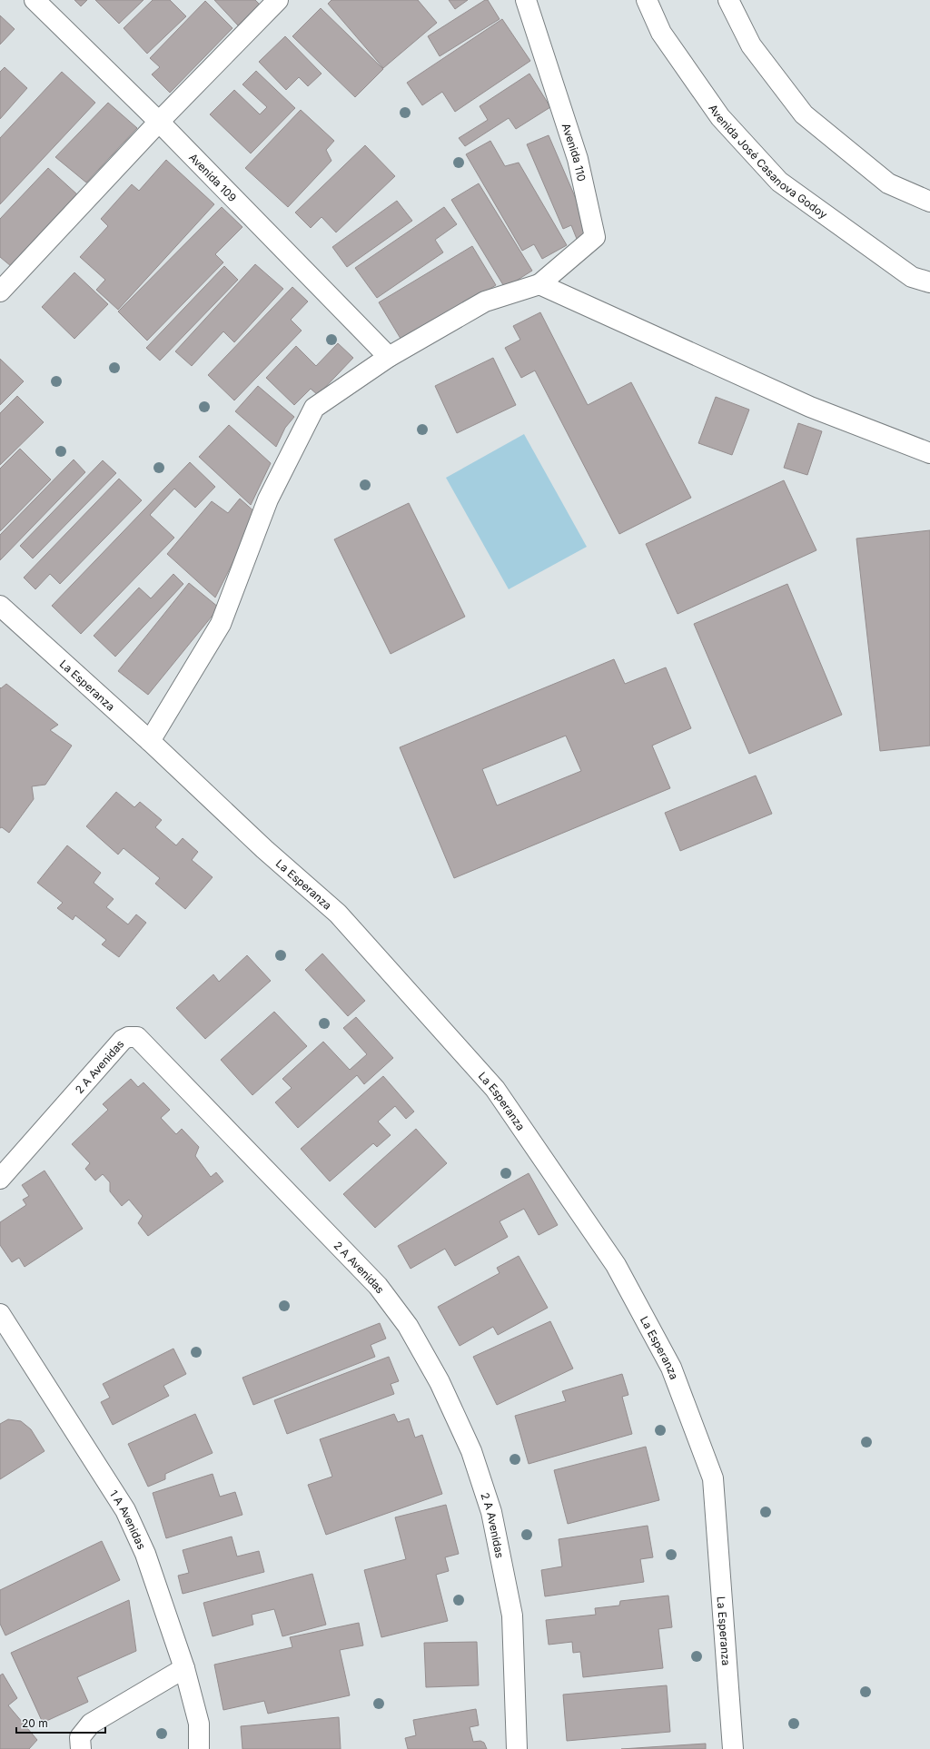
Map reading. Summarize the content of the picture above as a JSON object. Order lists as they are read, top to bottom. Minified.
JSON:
{"streets":{"street":["Avenida 110","Avenida José Casanova Godoy","Avenida 109","La Esperanza","2 A Avenidas","1 A Avenidas"]},"scale_bar":"20 m"}
